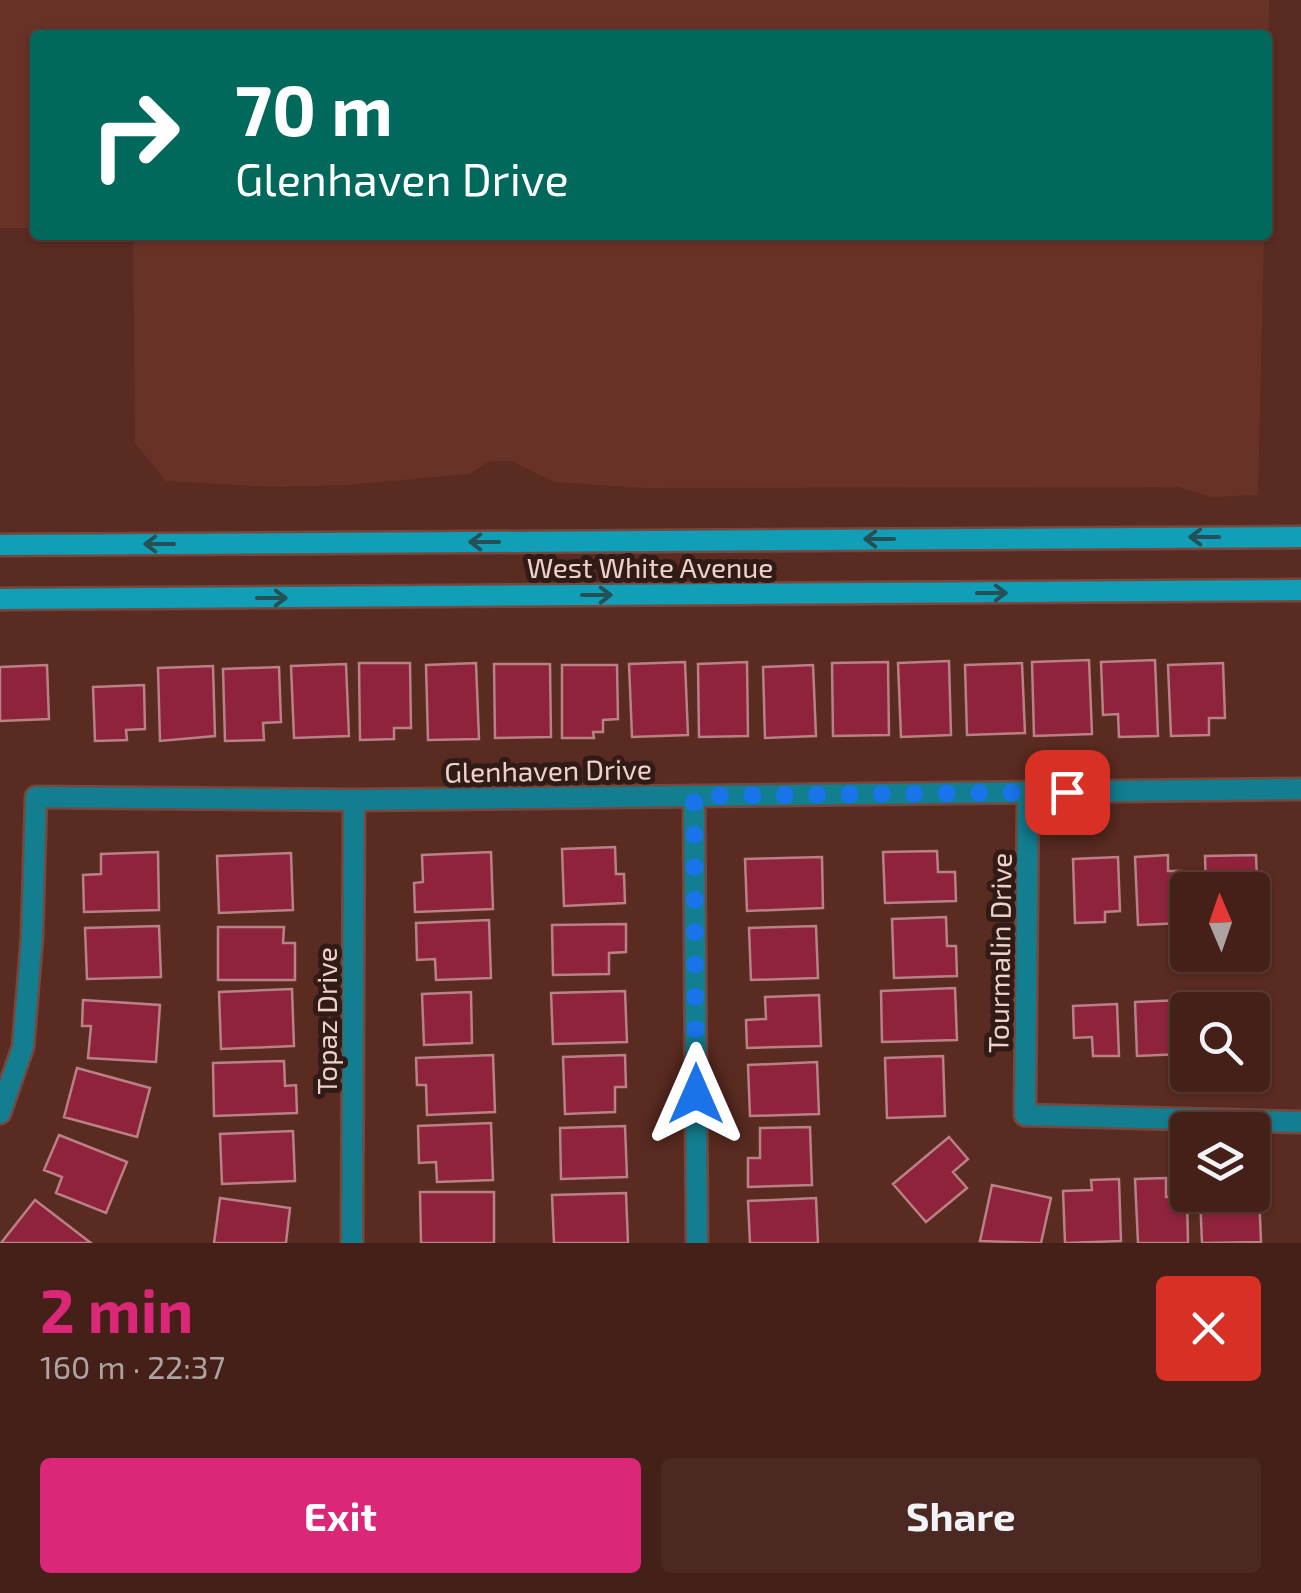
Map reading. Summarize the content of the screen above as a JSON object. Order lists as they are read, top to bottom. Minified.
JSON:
{"streets":{"main road":["West White Avenue"],"street":["Glenhaven Drive","Tourmalin Drive","Topaz Drive"]},"crossings":[["Glenhaven Drive","Tourmalin Drive"],["Glenhaven Drive","Topaz Drive"]],"north":"top","page":{"turn":["70 m","Glenhaven Drive"],"heading":["2 min","160 m · 22:37"],"buttons":["Exit","Share"]}}
